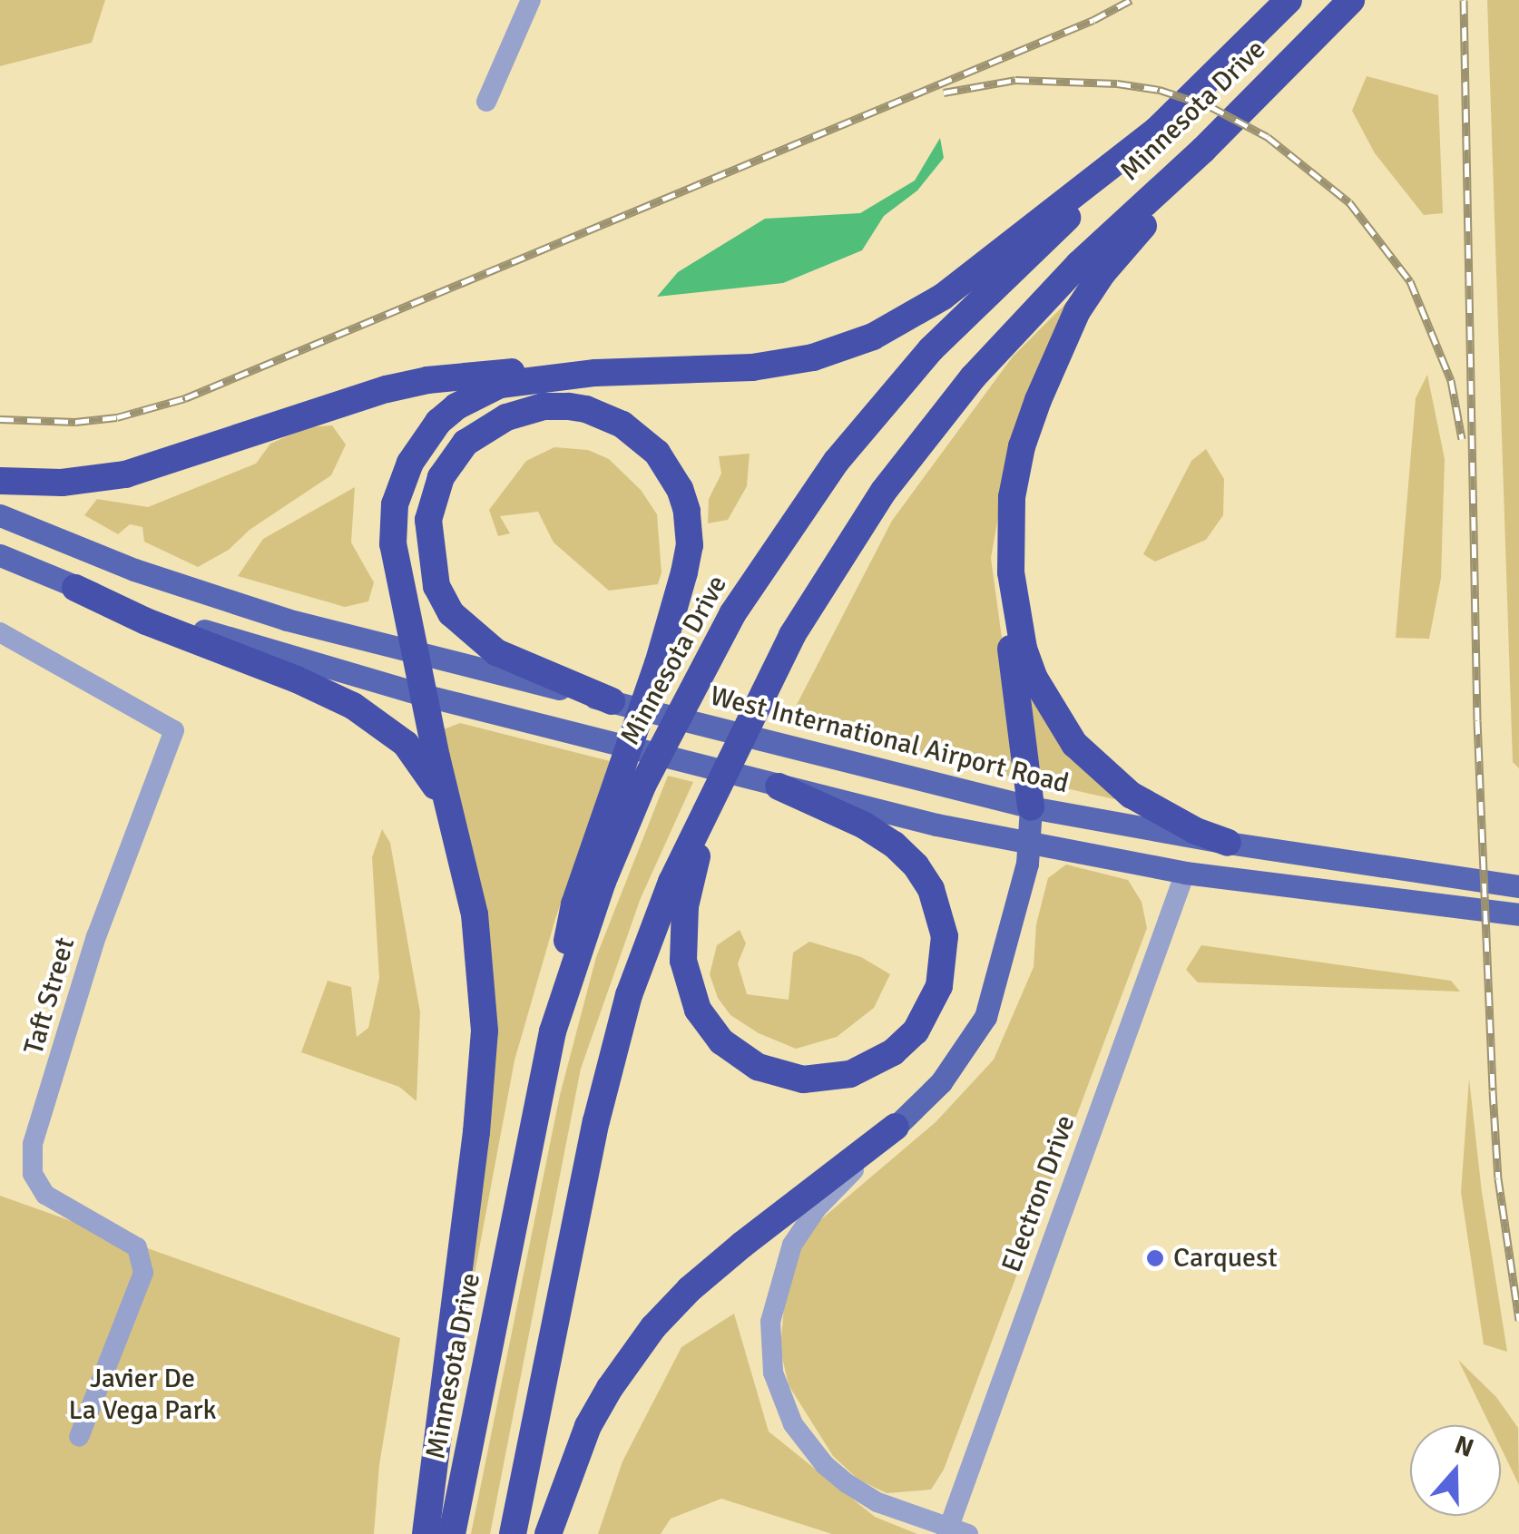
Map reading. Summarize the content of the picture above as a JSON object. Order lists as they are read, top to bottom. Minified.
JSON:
{"streets":{"highway":["Minnesota Drive"],"main road":["West International Airport Road"],"street":["Taft Street","Electron Drive"]},"parks":["Javier De La Vega Park"],"places":["Carquest"],"north":"top"}
